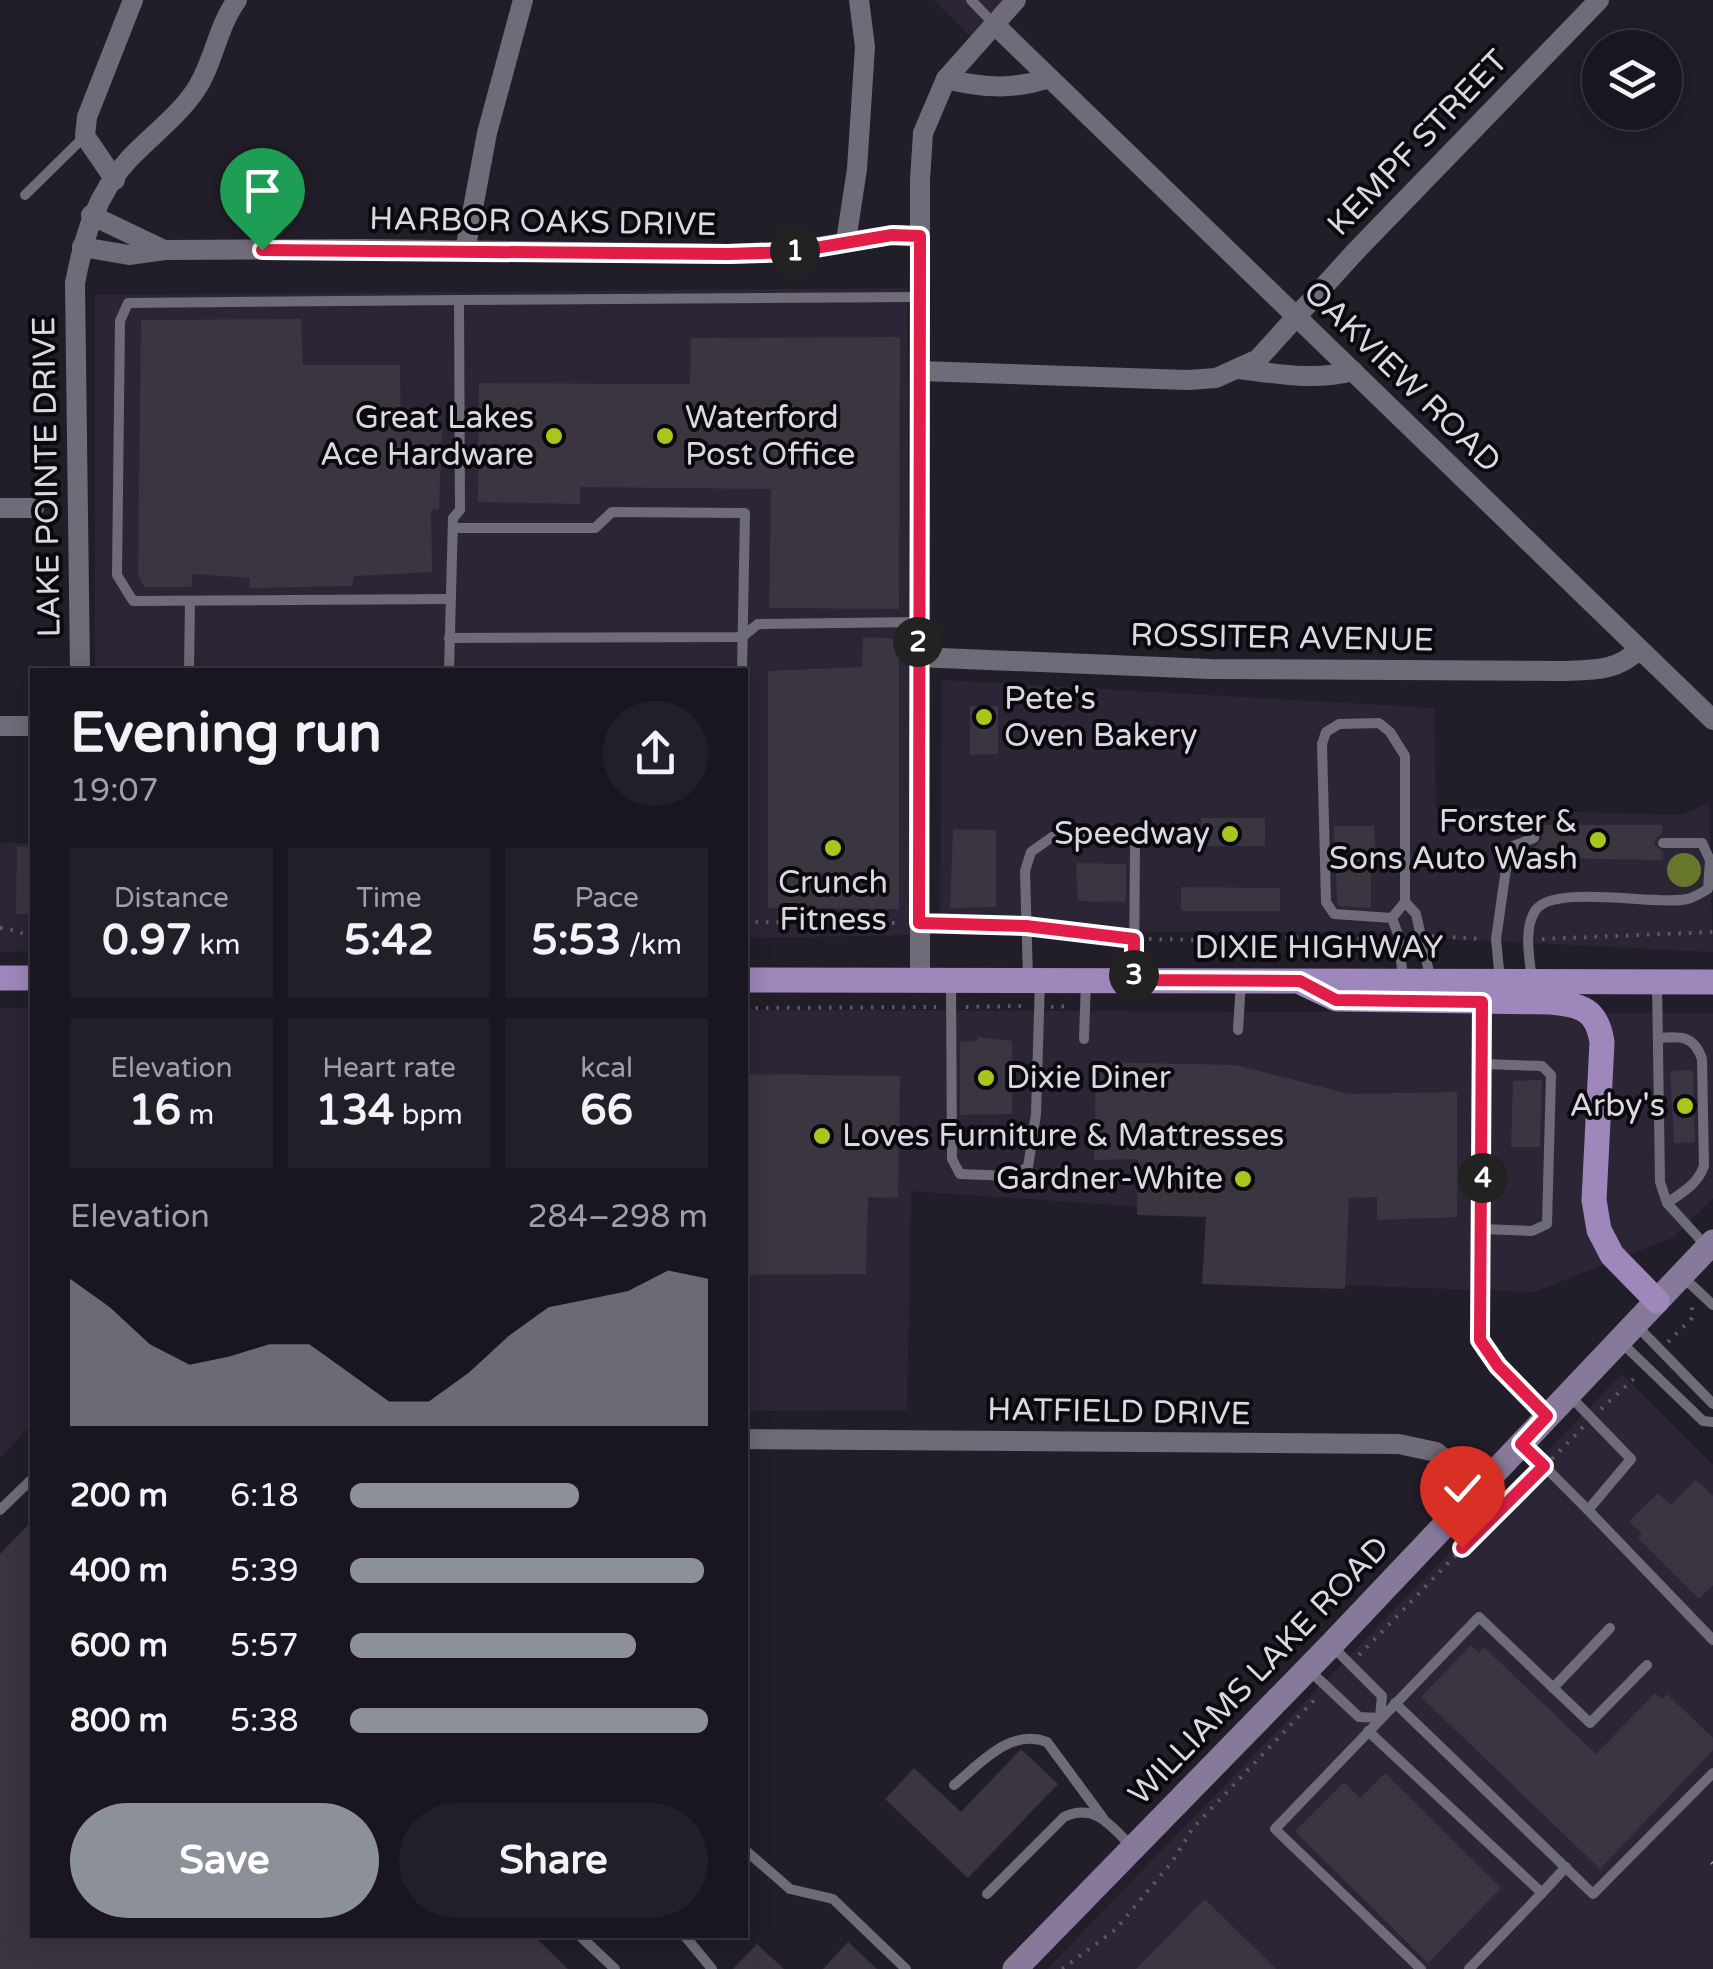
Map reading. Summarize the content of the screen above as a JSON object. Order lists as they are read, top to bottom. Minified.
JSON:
{"streets":{"main road":["DIXIE HIGHWAY","WILLIAMS LAKE ROAD"],"street":["KEMPF STREET","HARBOR OAKS DRIVE","OAKVIEW ROAD","LAKE POINTE DRIVE","ROSSITER AVENUE","HATFIELD DRIVE"]},"crossings":[["KEMPF STREET","OAKVIEW ROAD"],["HARBOR OAKS DRIVE","LAKE POINTE DRIVE"],["OAKVIEW ROAD","ROSSITER AVENUE"],["HATFIELD DRIVE","WILLIAMS LAKE ROAD"]],"places":["Great Lakes Ace Hardware","Waterford Post Office","Pete's Oven Bakery","Speedway","Forster & Sons Auto Wash","Crunch Fitness","Dixie Diner","Arby's","Loves Furniture & Mattresses","Gardner-White"],"page":{"pins":["1","2","3","4"],"heading":["Evening run","19:07"],"stats":[["Distance","0.97 km"],["Time","5:42"],["Pace","5:53 /km"],["Elevation","16 m"],["Heart rate","134 bpm"],["kcal","66"]],"chart":["Elevation","284–298 m"],"list":[{"name":"200 m","note":"6:18"},{"name":"400 m","note":"5:39"},{"name":"600 m","note":"5:57"},{"name":"800 m","note":"5:38"}],"buttons":["Save","Share"]}}
